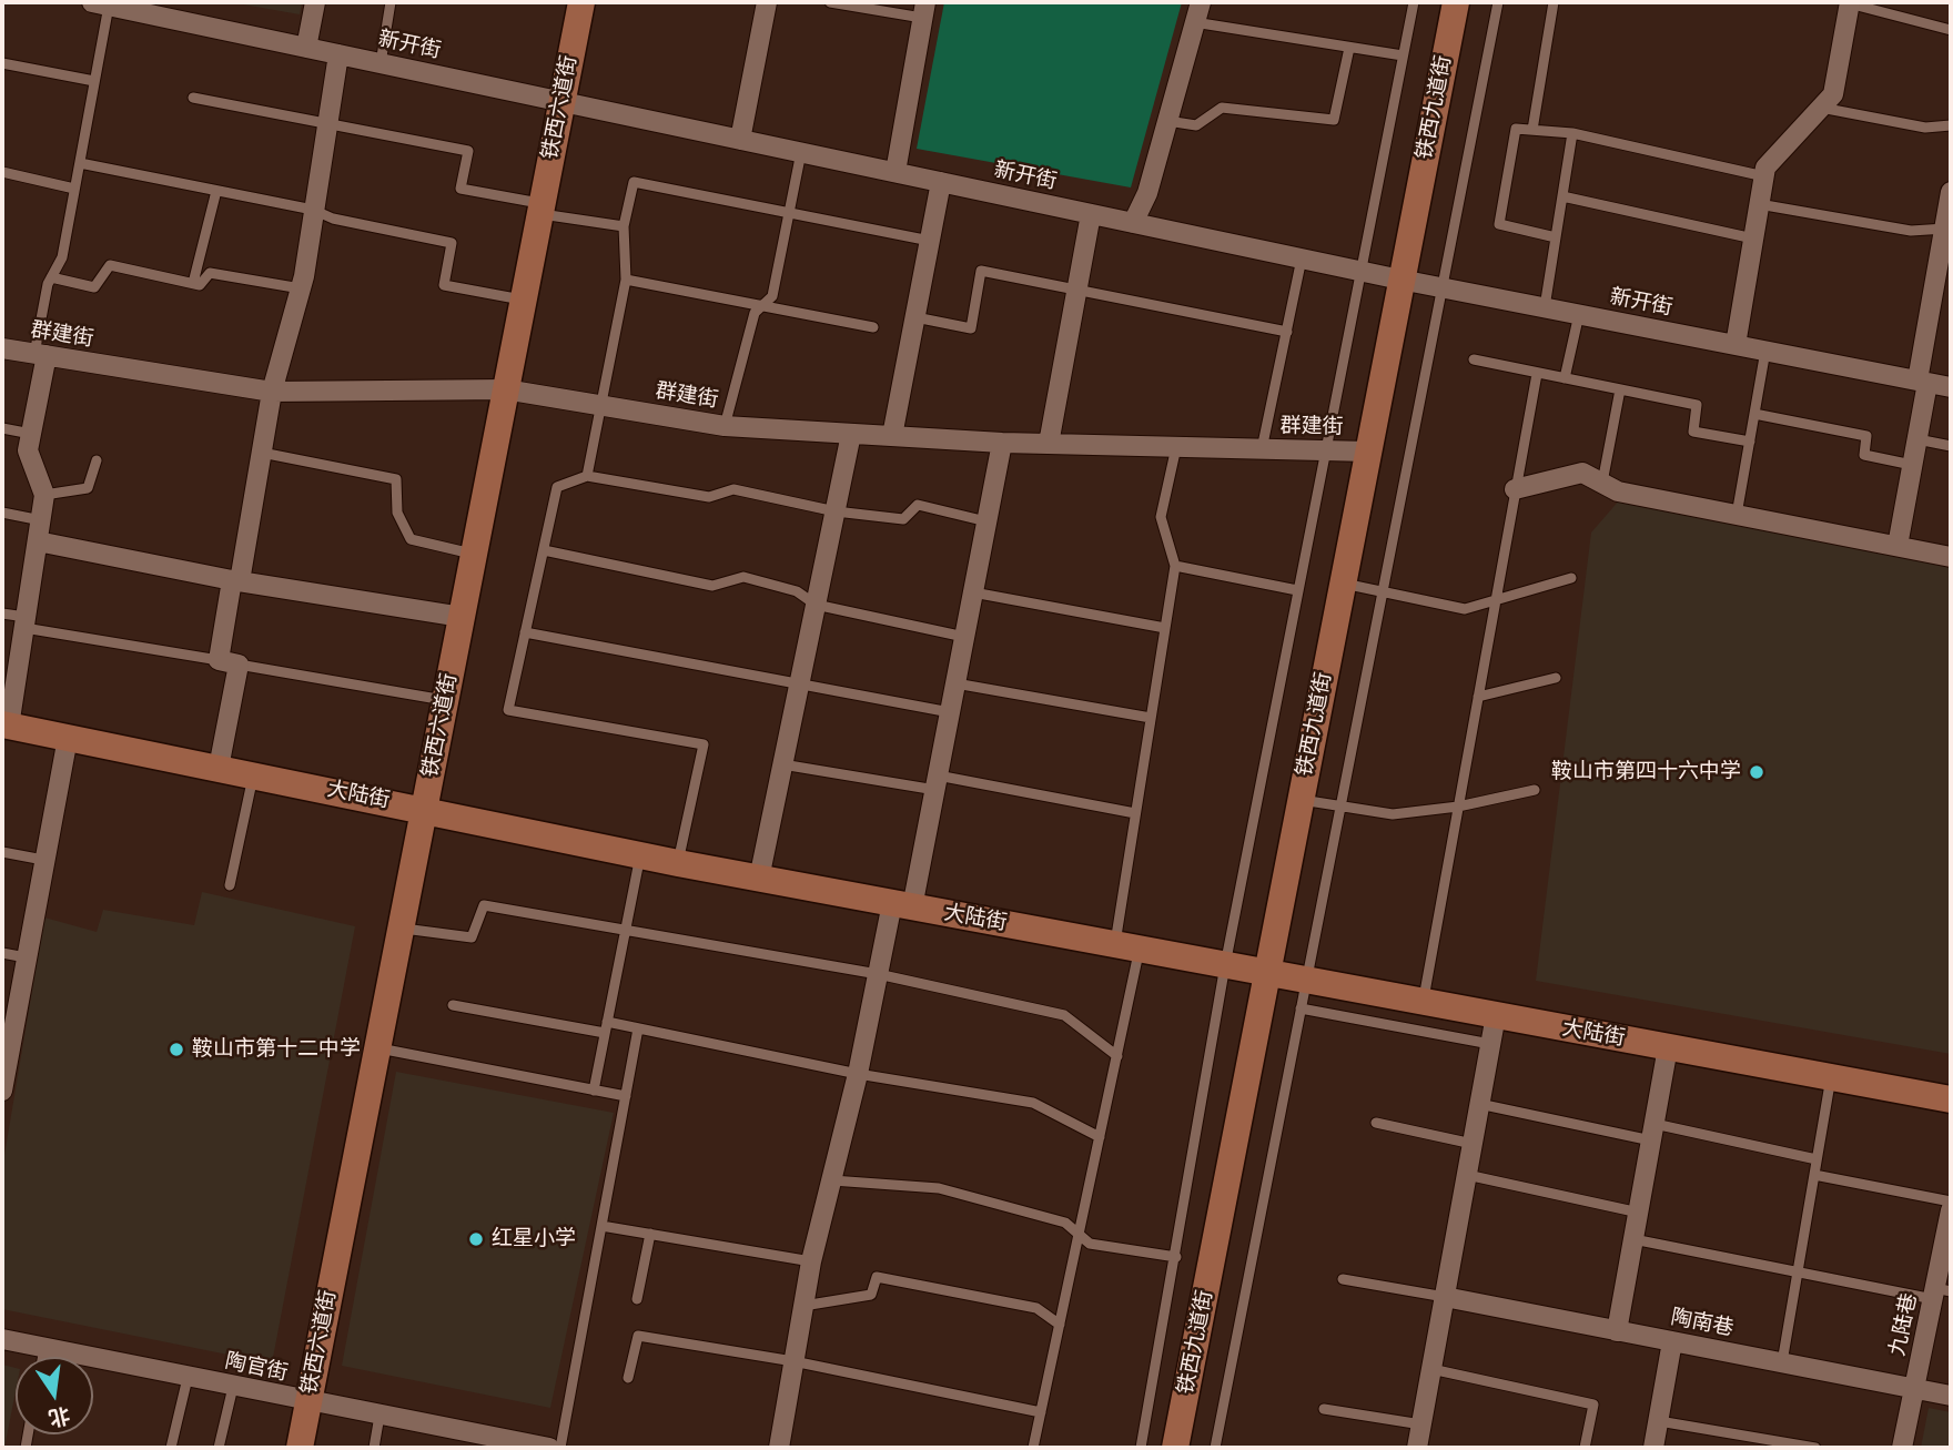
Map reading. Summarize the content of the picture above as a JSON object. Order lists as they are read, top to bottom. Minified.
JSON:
{"streets":{"main road":["铁西六道街","铁西九道街","大陆街"],"street":["新开街","群建街","陶南巷","九陆巷","陶官街"]},"crossings":[["新开街","铁西六道街"],["新开街","铁西九道街"],["铁西六道街","群建街"],["铁西六道街","大陆街"],["铁西六道街","陶官街"],["铁西九道街","群建街"],["铁西九道街","大陆街"],["陶南巷","九陆巷"]],"places":["鞍山市第四十六中学","鞍山市第十二中学","红星小学"],"north":"bottom"}
